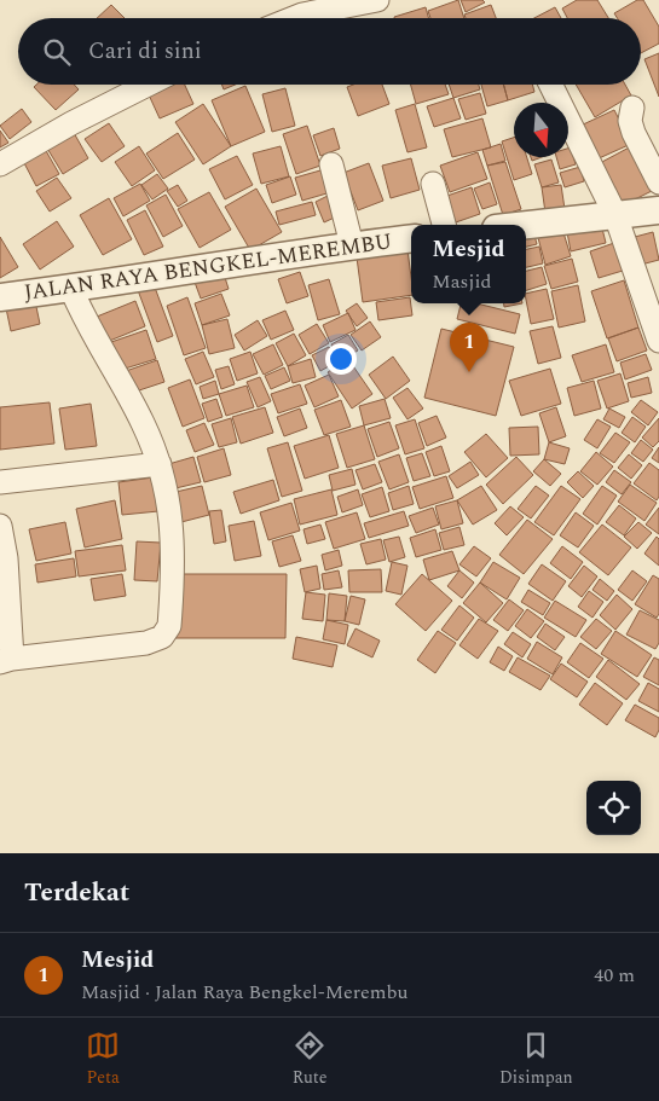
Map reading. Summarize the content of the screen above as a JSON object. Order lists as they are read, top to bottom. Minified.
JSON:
{"streets":{"street":["JALAN RAYA BENGKEL-MEREMBU"]},"north":"bottom","page":{"search":"Cari di sini","popup":["Mesjid","Masjid"],"pins":"1","heading":"Terdekat","list":[{"mark":"1","name":"Mesjid","note":"Masjid · Jalan Raya Bengkel-Merembu","value":"40 m"}],"nav":["Peta","Rute","Disimpan"]}}
